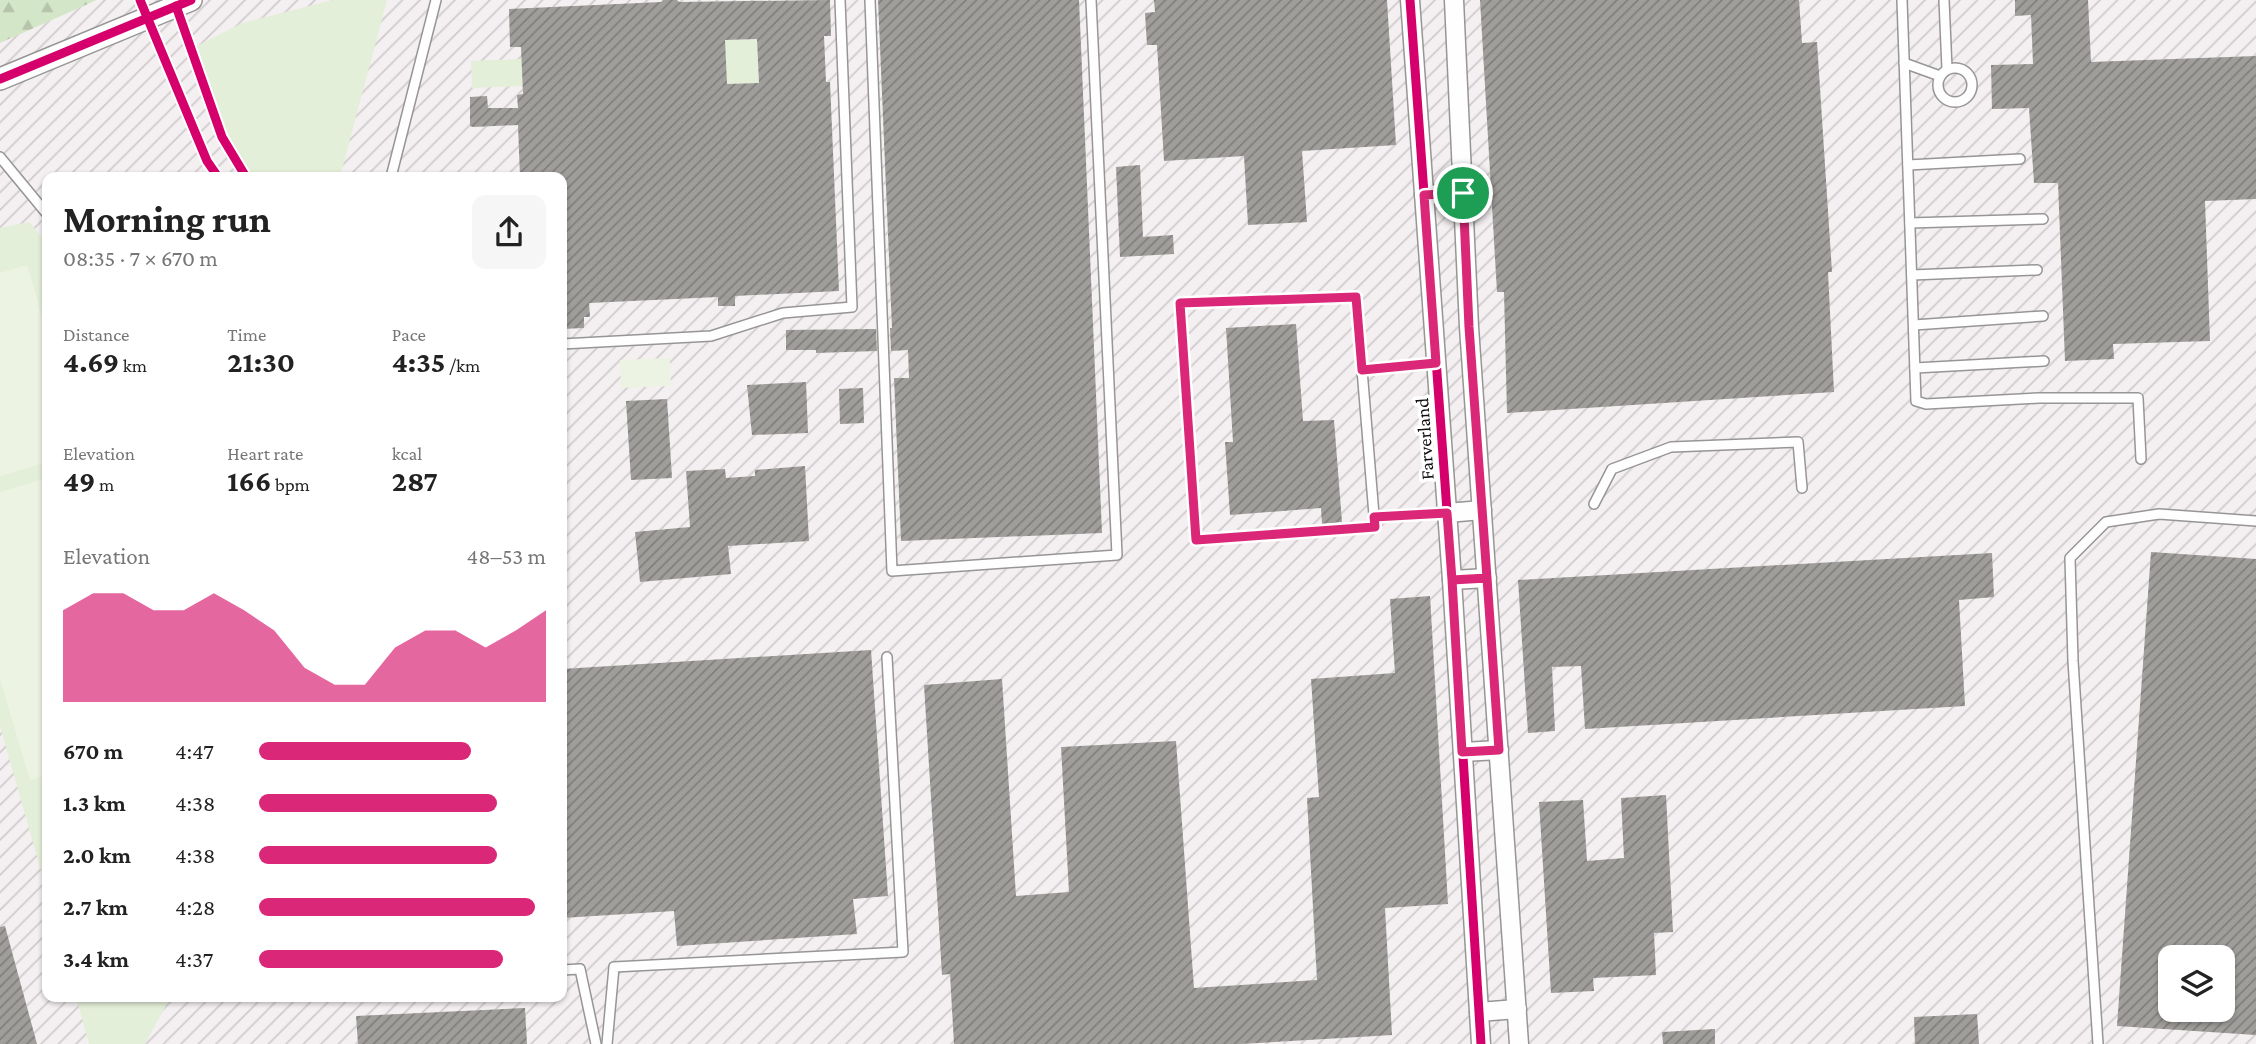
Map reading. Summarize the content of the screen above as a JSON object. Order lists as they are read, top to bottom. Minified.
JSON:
{"streets":{"street":["Farverland"]},"page":{"heading":["Morning run","08:35 · 7 × 670 m"],"stats":[["Distance","4.69 km"],["Time","21:30"],["Pace","4:35 /km"],["Elevation","49 m"],["Heart rate","166 bpm"],["kcal","287"]],"chart":["Elevation","48–53 m"],"list":[{"name":"670 m","note":"4:47"},{"name":"1.3 km","note":"4:38"},{"name":"2.0 km","note":"4:38"},{"name":"2.7 km","note":"4:28"},{"name":"3.4 km","note":"4:37"}]}}
